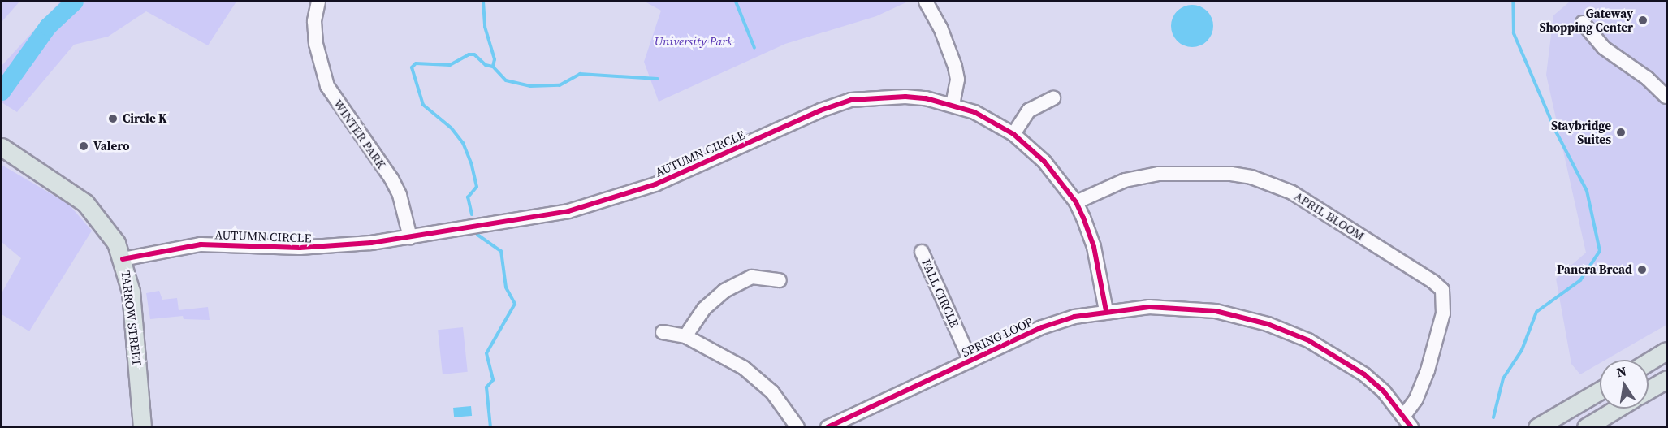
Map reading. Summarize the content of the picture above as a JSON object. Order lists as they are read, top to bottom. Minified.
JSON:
{"streets":{"main road":["TARROW STREET"],"street":["WINTER PARK","AUTUMN CIRCLE","APRIL BLOOM","FALL CIRCLE","SPRING LOOP"]},"crossings":[["WINTER PARK","AUTUMN CIRCLE"],["AUTUMN CIRCLE","APRIL BLOOM"],["AUTUMN CIRCLE","TARROW STREET"],["AUTUMN CIRCLE","SPRING LOOP"],["APRIL BLOOM","SPRING LOOP"],["FALL CIRCLE","SPRING LOOP"]],"parks":["University Park"],"places":["Gateway Shopping Center","Circle K","Staybridge Suites","Valero","Panera Bread"],"north":"top"}
